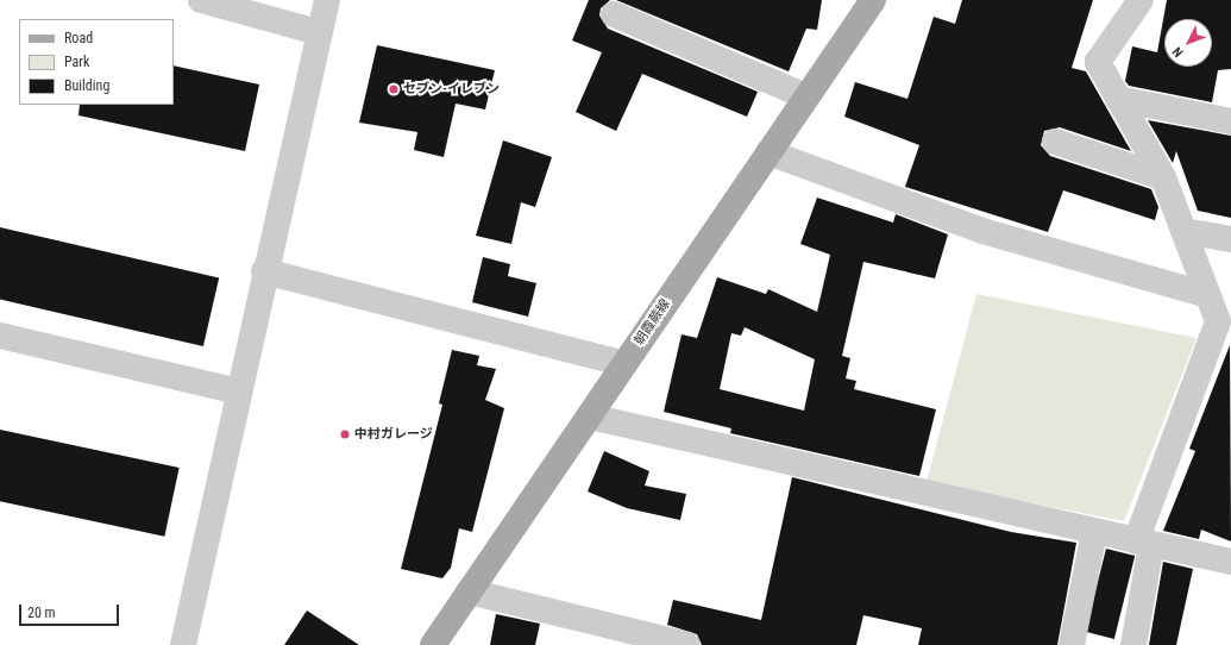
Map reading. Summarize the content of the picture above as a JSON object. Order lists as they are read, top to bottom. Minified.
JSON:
{"streets":{"main road":["朝霞蕨線"]},"places":["セブン-イレブン","中村ガレージ"],"legend":["Road","Park","Building"],"scale_bar":"20 m","north":"bottom left"}
